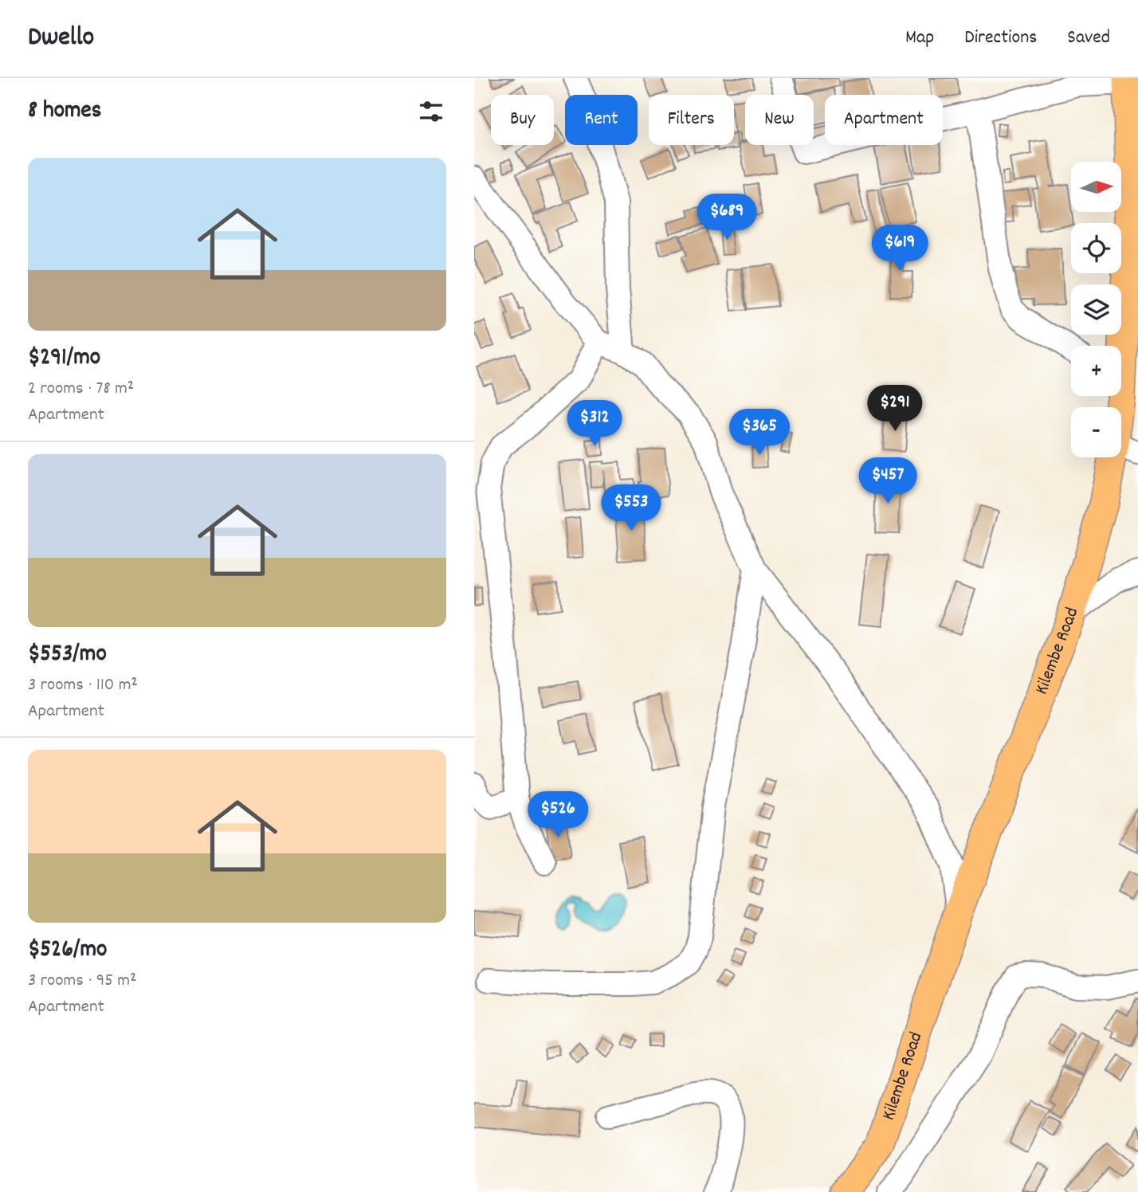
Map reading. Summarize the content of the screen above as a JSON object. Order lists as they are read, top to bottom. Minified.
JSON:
{"streets":{"main road":["Kilembe Road"]},"north":"right","page":{"header":"Dwello","nav":["Map","Directions","Saved"],"heading":"8 homes","chip":["Buy","Rent","Filters","New","Apartment"],"list":[{"name":"$291/mo","note":"2 rooms · 78 m² · Apartment"},{"name":"$553/mo","note":"3 rooms · 110 m² · Apartment"},{"name":"$526/mo","note":"3 rooms · 95 m² · Apartment"}],"map_buttons":["+","−"],"price":["$689","$619","$291","$312","$365","$457","$553","$526"]}}
